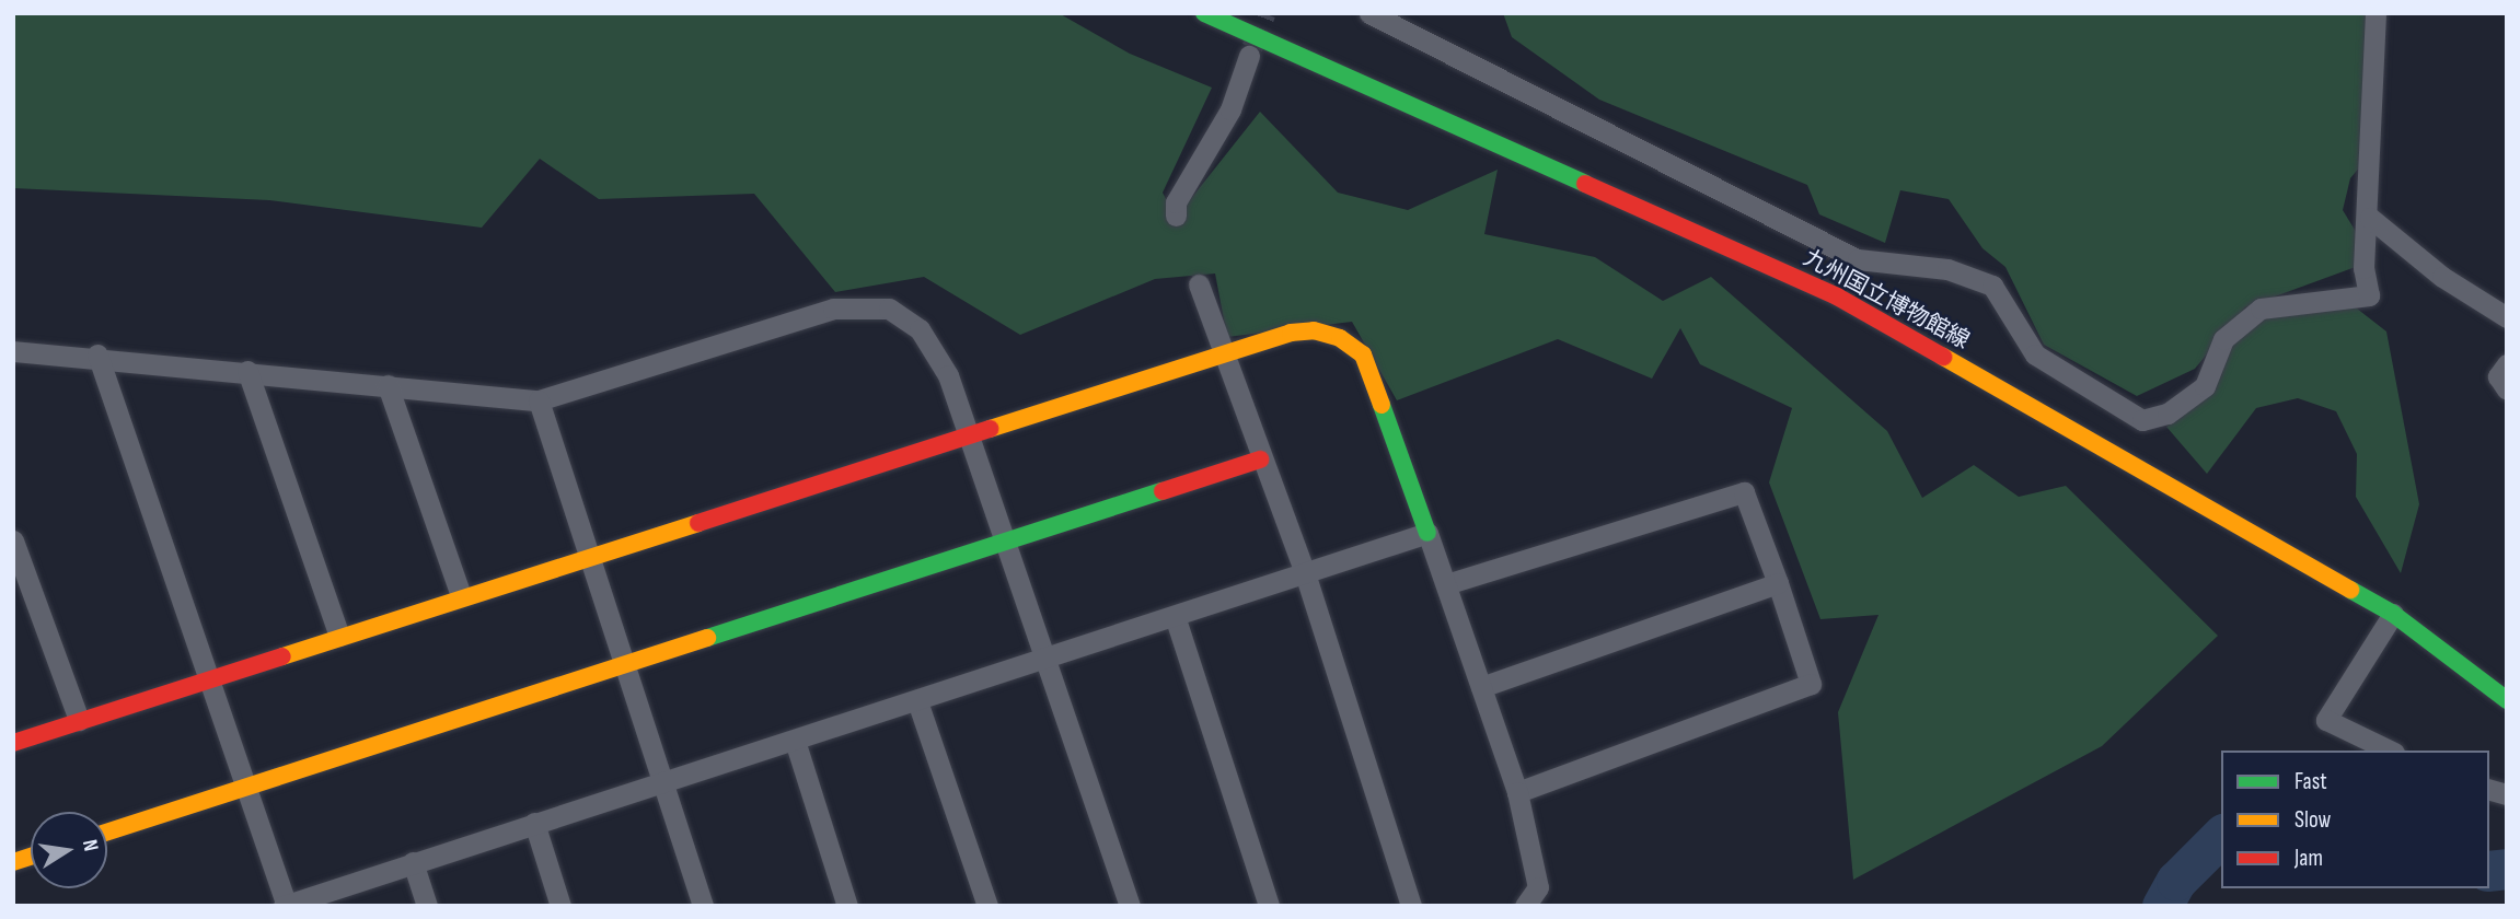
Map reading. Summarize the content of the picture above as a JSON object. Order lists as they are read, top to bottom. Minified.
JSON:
{"streets":{"street":["九州国立博物館線"]},"legend":["Fast","Slow","Jam"],"north":"right"}
